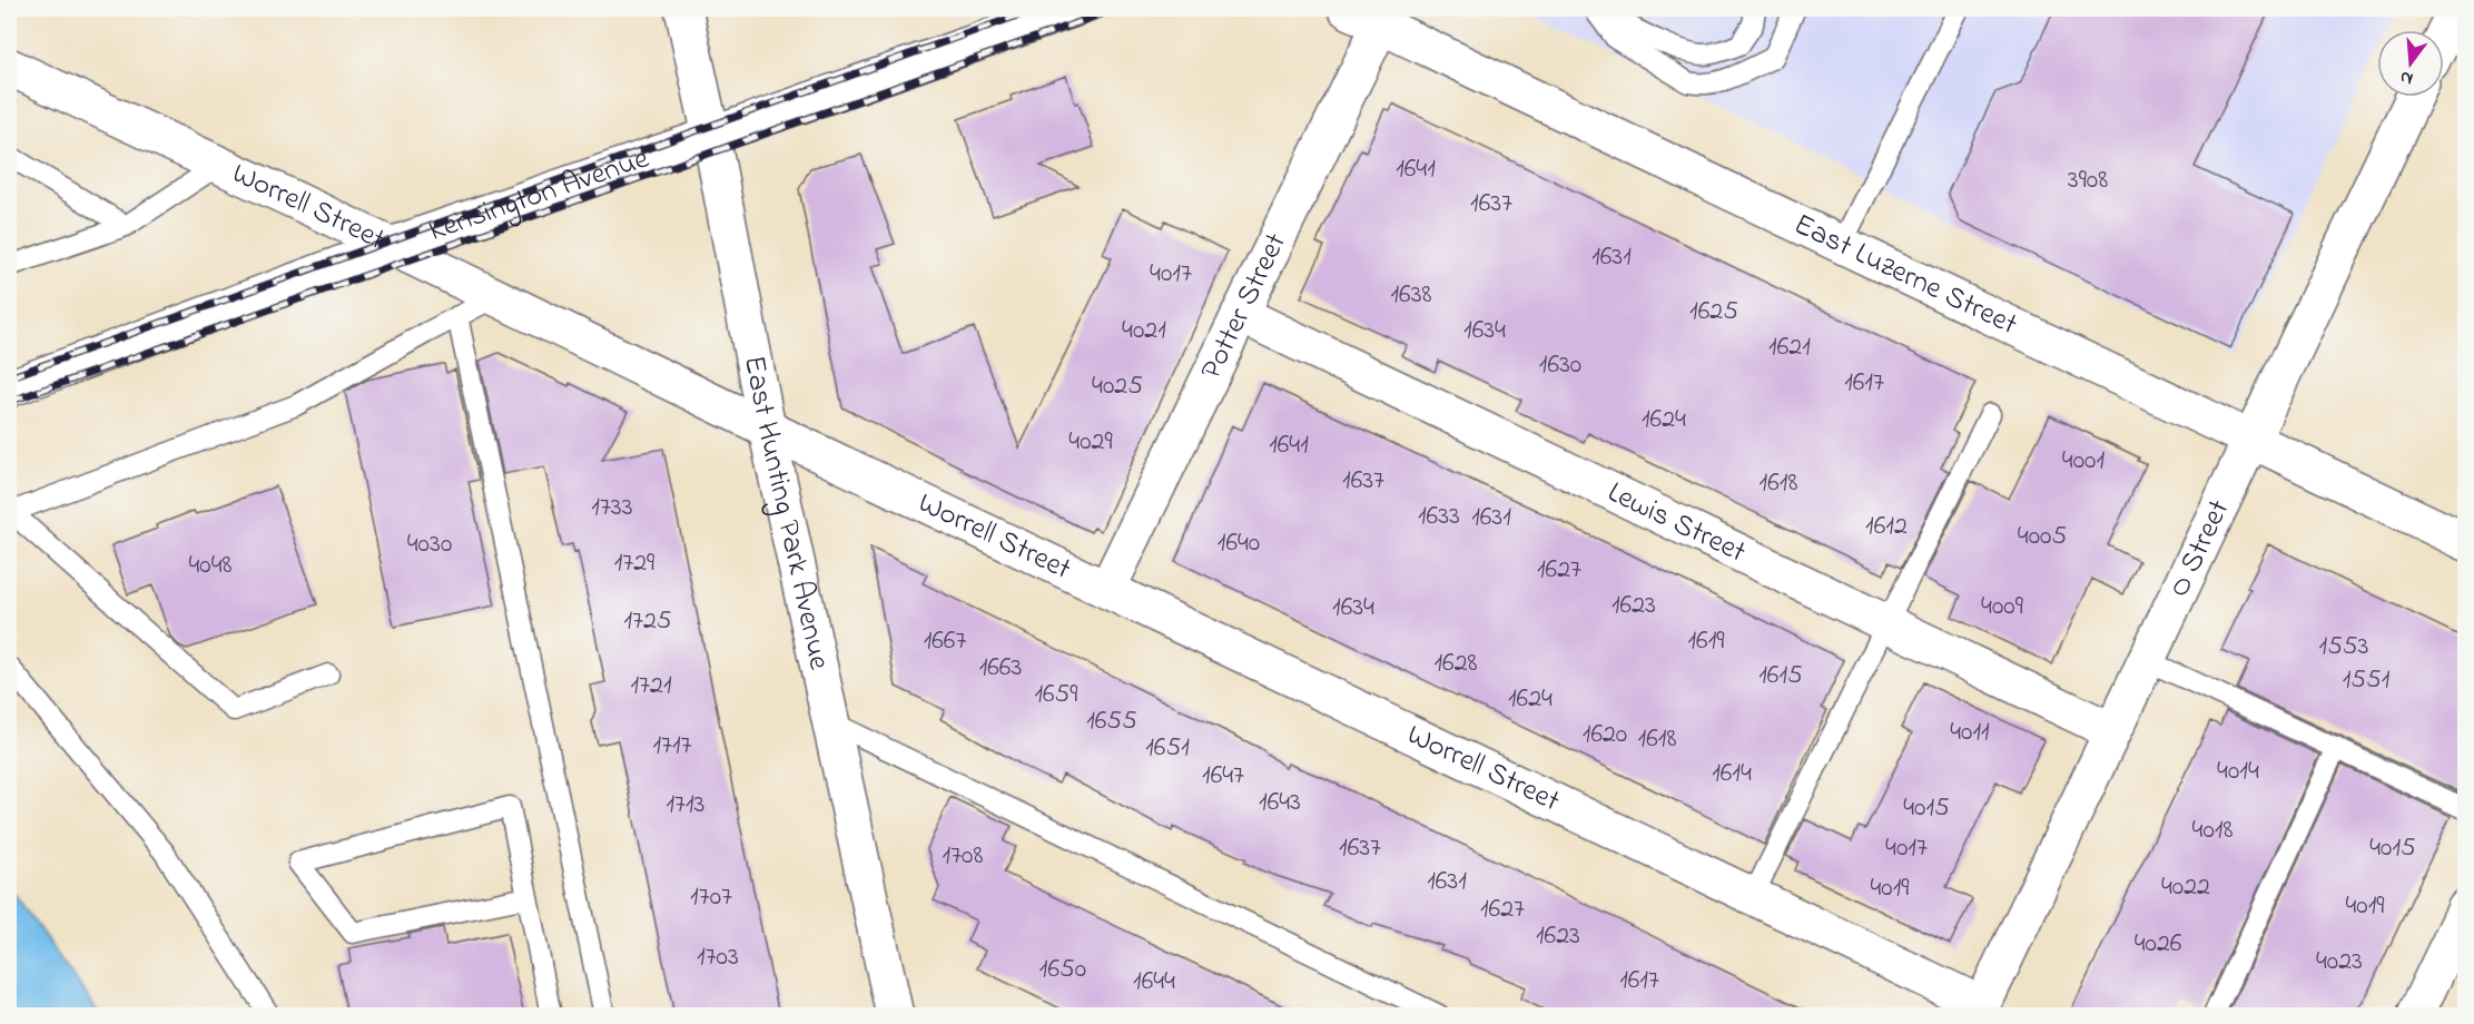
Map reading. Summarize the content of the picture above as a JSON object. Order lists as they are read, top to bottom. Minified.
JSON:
{"streets":{"street":["Kensington Avenue","Worrell Street","East Luzerne Street","Potter Street","East Hunting Park Avenue","Lewis Street","O Street"]},"crossings":[["Kensington Avenue","Worrell Street"],["Kensington Avenue","East Hunting Park Avenue"],["Worrell Street","Potter Street"],["Worrell Street","East Hunting Park Avenue"],["Worrell Street","O Street"],["East Luzerne Street","Potter Street"],["East Luzerne Street","O Street"],["Potter Street","Lewis Street"],["Lewis Street","O Street"]],"house_numbers":["1641","3908","1637","1631","4017","1638","1625","4021","1634","1621","1630","1617","4025","1624","4029","1641","4001","1637","1618","1733","1633","1631","1612","4005","1640","4030","1729","4048","1627","1623","4009","1634","1725","1667","1619","1553","1628","1663","1615","1551","1721","1659","1624","1655","4011","1620","1618","1717","1651","4014","1614","1647","1643","1713","4015","4018","1637","4017","4015","1708","1631","4022","4019","1707","4019","1627","1623","4026","1703","4023","1650","1617","1644"],"north":"bottom"}
